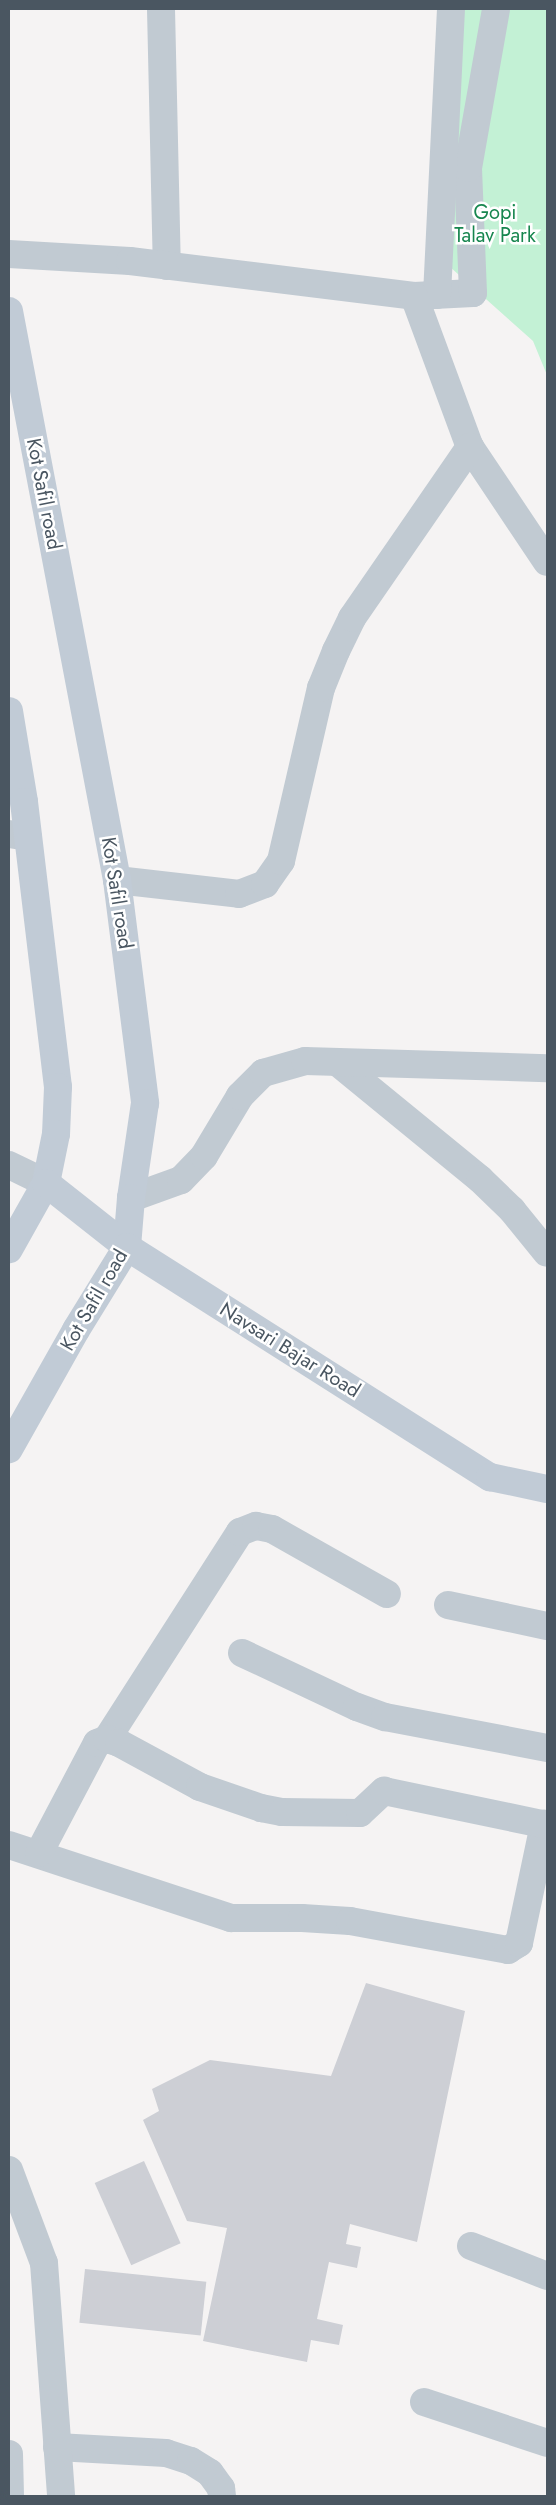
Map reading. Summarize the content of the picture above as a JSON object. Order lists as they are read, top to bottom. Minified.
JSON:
{"streets":{"main road":["Kot Safil road","Navsari Bajar Road"]},"crossings":[["Kot Safil road","Navsari Bajar Road"]],"parks":["Gopi Talav Park"]}
